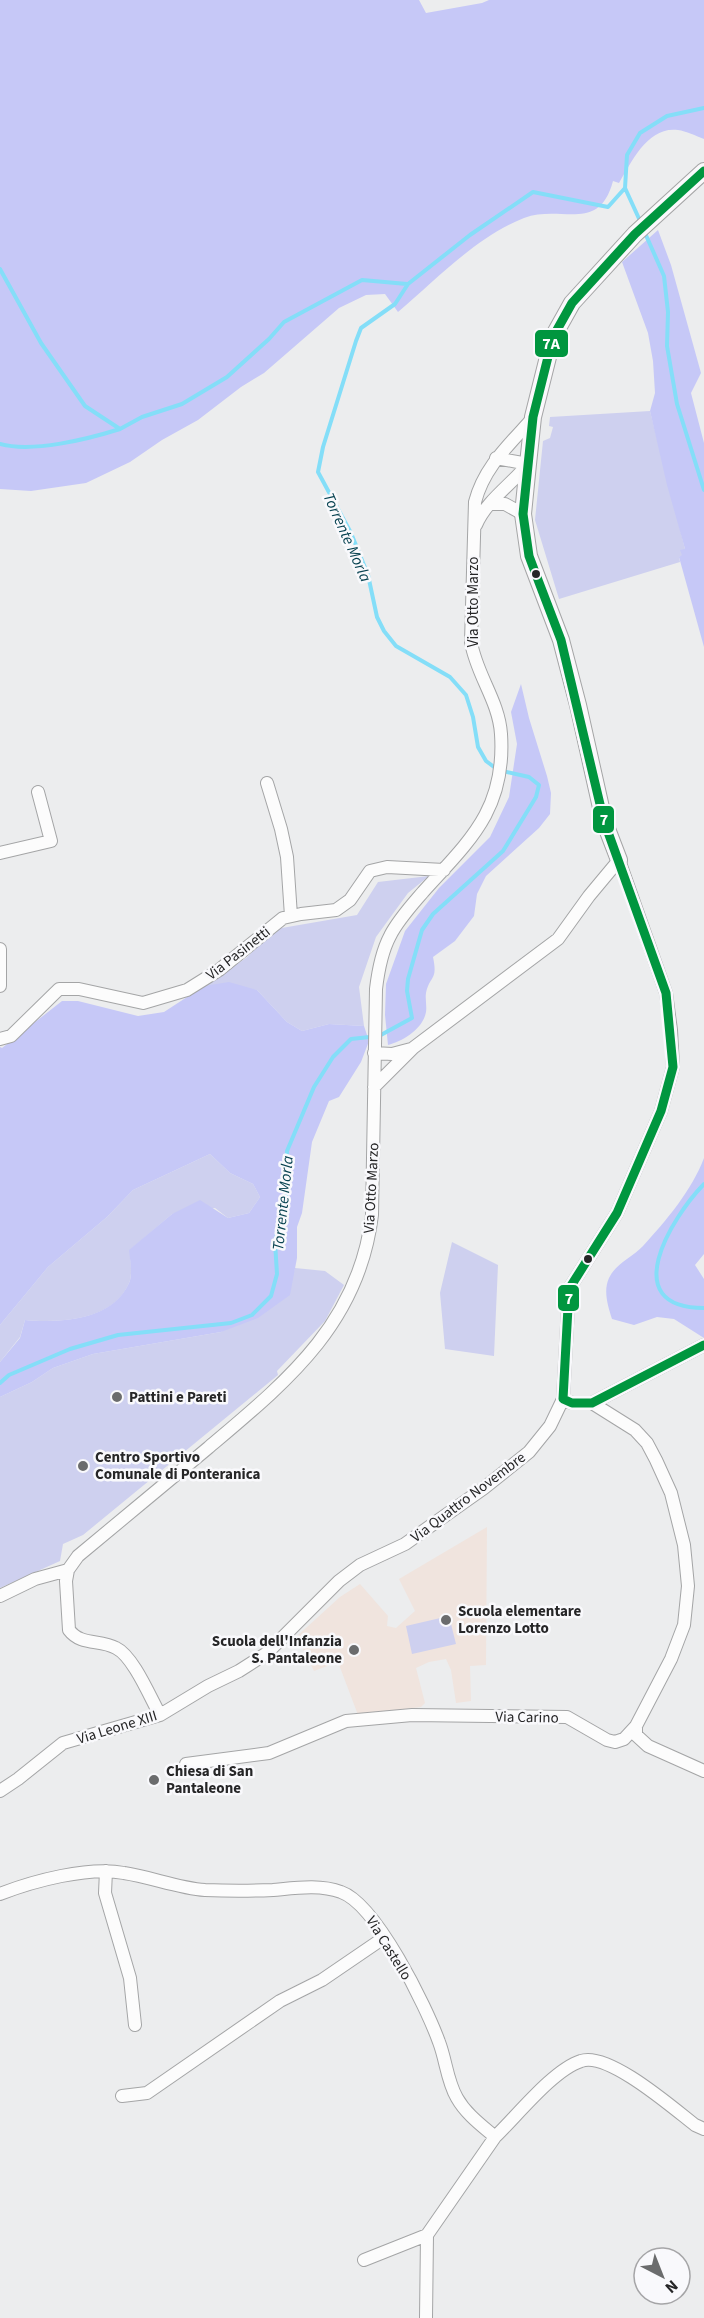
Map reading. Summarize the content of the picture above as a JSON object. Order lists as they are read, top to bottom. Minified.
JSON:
{"streets":{"street":["Via Otto Marzo","Via Pasinetti","Via Quattro Novembre","Via Carino","Via Leone XIII","Via Castello"]},"crossings":[["Via Otto Marzo","Via Pasinetti"],["Via Otto Marzo","Via Quattro Novembre"],["Via Quattro Novembre","Via Leone XIII"]],"water":["Torrente Morla"],"places":["Pattini e Pareti","Centro Sportivo Comunale di Ponteranica","Scuola elementare Lorenzo Lotto","Scuola dell'Infanzia S. Pantaleone","Chiesa di San Pantaleone"],"lines":["transit line 7A","transit line 7"],"north":"bottom right"}
